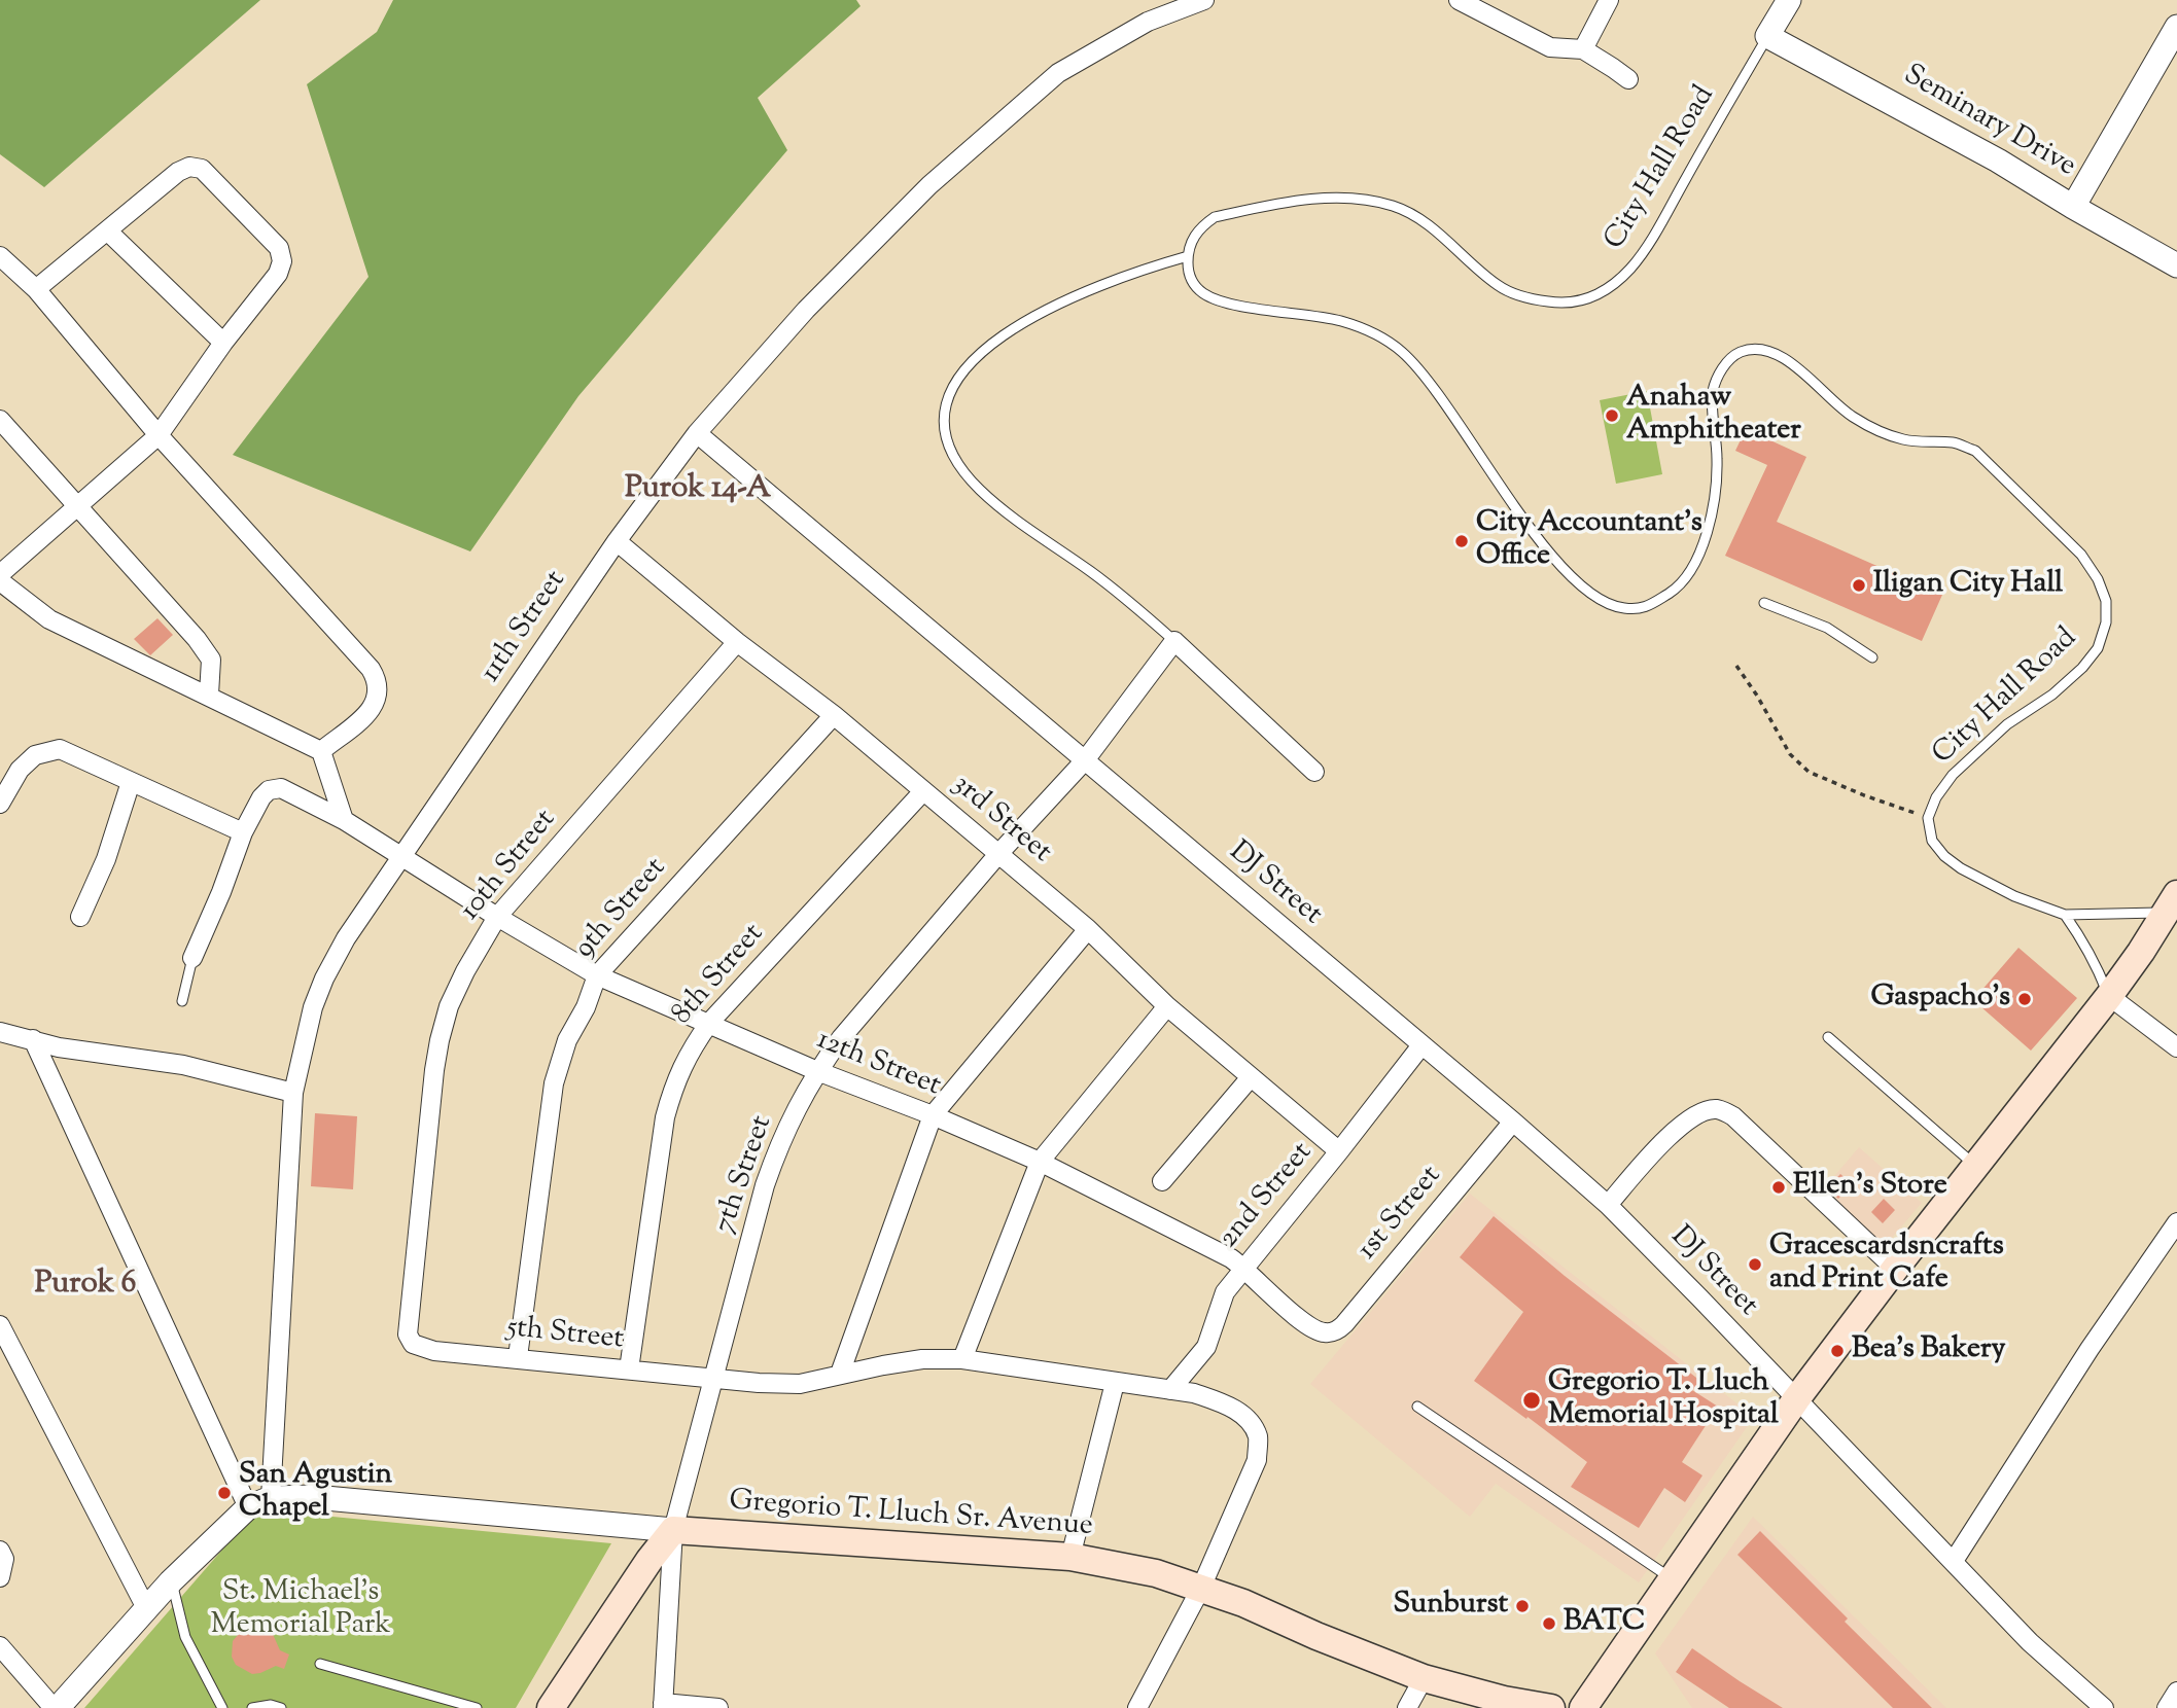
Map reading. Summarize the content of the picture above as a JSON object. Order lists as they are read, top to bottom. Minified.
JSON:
{"streets":{"main road":["Gregorio T. Lluch Sr. Avenue"],"street":["Seminary Drive","11th Street","3rd Street","10th Street","DJ Street","9th Street","8th Street","12th Street","7th Street","2nd Street","1st Street","5th Street"],"lane":["City Hall Road"]},"crossings":[["Seminary Drive","City Hall Road"],["11th Street","3rd Street"],["11th Street","DJ Street"],["11th Street","12th Street"],["3rd Street","10th Street"],["3rd Street","9th Street"],["3rd Street","8th Street"],["3rd Street","7th Street"],["3rd Street","2nd Street"],["10th Street","12th Street"],["10th Street","5th Street"],["DJ Street","7th Street"],["DJ Street","2nd Street"],["DJ Street","1st Street"],["9th Street","12th Street"],["9th Street","5th Street"],["8th Street","12th Street"],["8th Street","5th Street"],["12th Street","7th Street"],["12th Street","2nd Street"],["12th Street","1st Street"],["7th Street","5th Street"],["7th Street","Gregorio T. Lluch Sr. Avenue"],["2nd Street","5th Street"],["5th Street","Gregorio T. Lluch Sr. Avenue"]],"districts":["Purok 14-A","Purok 6"],"parks":["St. Michael's Memorial Park"],"places":["Anahaw Amphitheater","City Accountant's Office","Iligan City Hall","Gaspacho's","Ellen's Store","Gracescardsncrafts and Print Cafe","Bea's Bakery","Gregorio T. Lluch Memorial Hospital","San Agustin Chapel","Sunburst","BATC"]}
